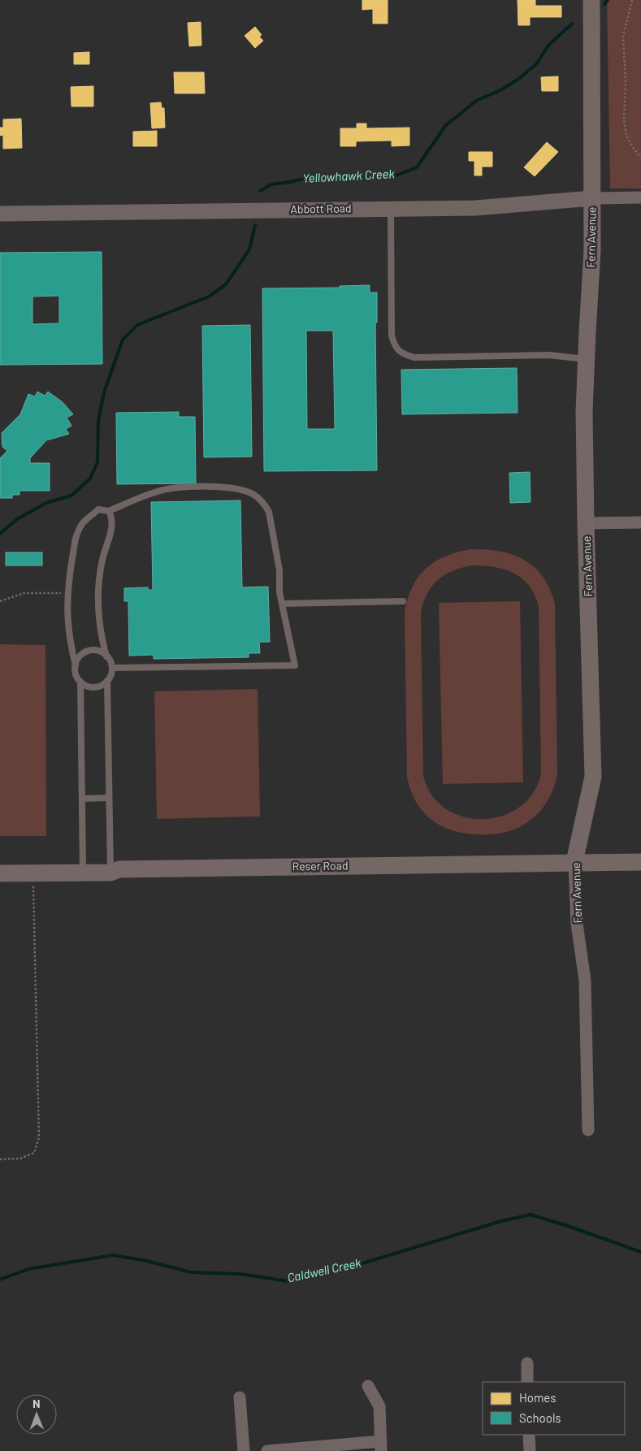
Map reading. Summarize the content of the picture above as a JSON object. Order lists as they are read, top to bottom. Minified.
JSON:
{"streets":{"main road":["Fern Avenue","Reser Road"],"street":["Abbott Road"]},"crossings":[["Abbott Road","Fern Avenue"],["Fern Avenue","Reser Road"]],"water":["Yellowhawk Creek","Caldwell Creek"],"legend":["Homes","Schools"],"north":"top"}
